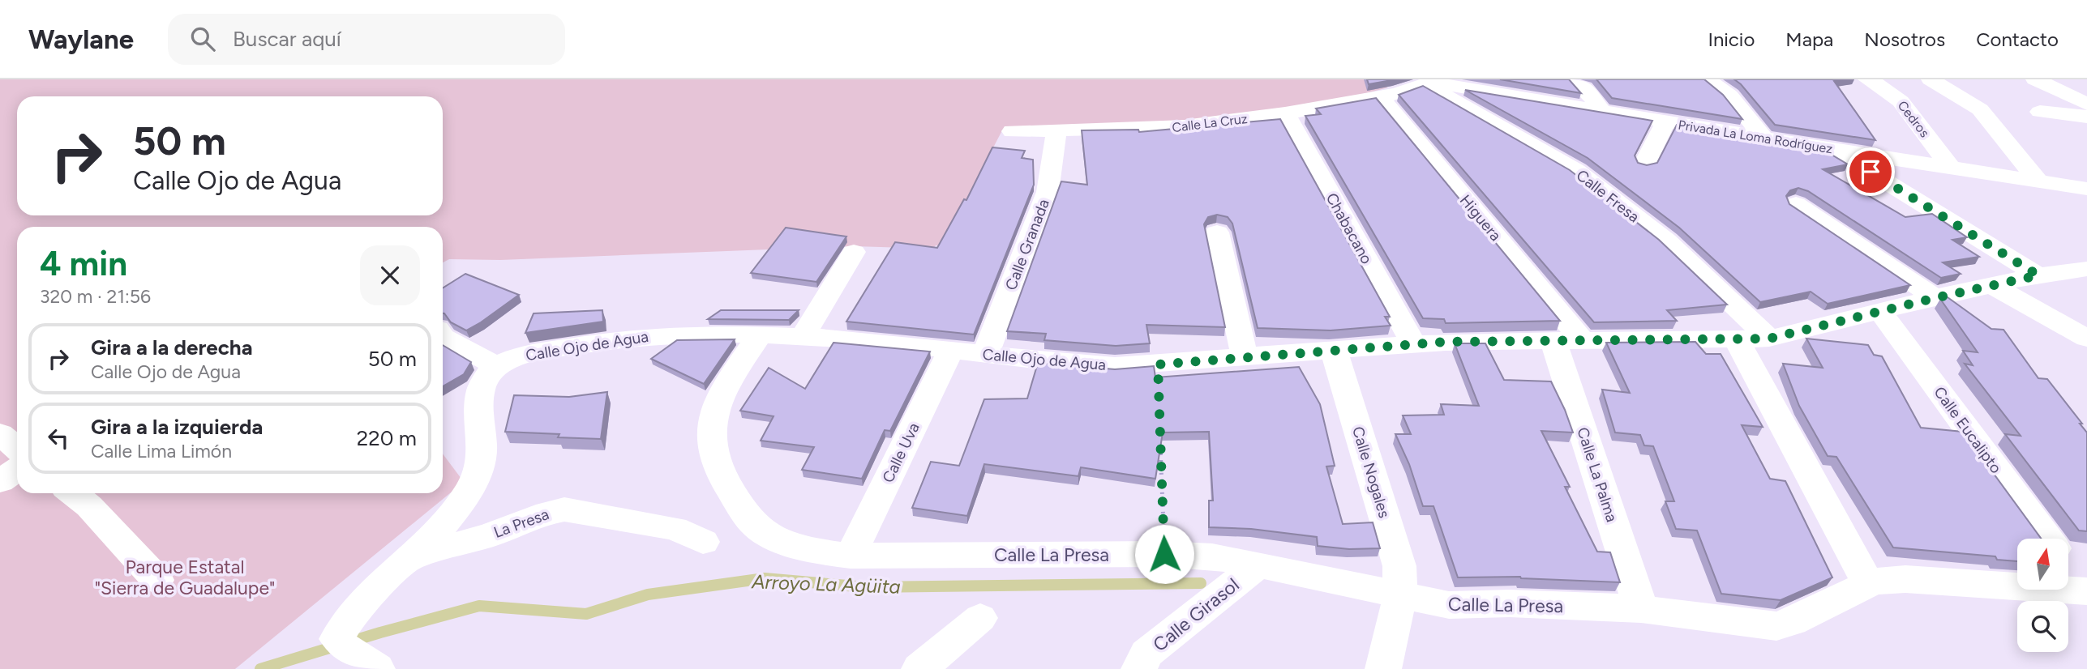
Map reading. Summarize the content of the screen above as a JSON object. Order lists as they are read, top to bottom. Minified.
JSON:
{"streets":{"street":["Cedros","Calle La Cruz","Privada La Loma Rodríguez","Calle Fresa","Higuera","Chabacano","Calle Granada","Calle Ojo de Agua","Calle Eucalipto","Calle Uva","Calle Nogales","Calle La Palma","La Presa","Calle La Presa","Calle Girasol"]},"crossings":[["Cedros","Privada La Loma Rodríguez"],["Calle La Cruz","Privada La Loma Rodríguez"],["Calle La Cruz","Calle Fresa"],["Calle La Cruz","Higuera"],["Calle La Cruz","Chabacano"],["Calle La Cruz","Calle Granada"],["Privada La Loma Rodríguez","Calle Fresa"],["Calle Fresa","Calle Ojo de Agua"],["Higuera","Calle Ojo de Agua"],["Higuera","Calle La Palma"],["Chabacano","Calle Ojo de Agua"],["Calle Granada","Calle Ojo de Agua"],["Calle Ojo de Agua","Calle Eucalipto"],["Calle Ojo de Agua","Calle Uva"],["Calle Ojo de Agua","Calle Nogales"],["Calle Ojo de Agua","Calle La Palma"],["Calle Ojo de Agua","Calle La Presa"],["Calle Uva","Calle La Presa"],["Calle Nogales","Calle La Presa"],["Calle La Palma","Calle La Presa"],["Calle La Presa","Calle Girasol"]],"water":["Arroyo La Agüita"],"parks":["Parque Estatal \"Sierra de Guadalupe\""],"north":"top","page":{"header":"Waylane","search":"Buscar aquí","nav":["Inicio","Mapa","Nosotros","Contacto"],"turn":["50 m","Calle Ojo de Agua"],"heading":["4 min","320 m · 21:56"],"list":[{"name":"Gira a la derecha","note":"Calle Ojo de Agua","value":"50 m"},{"name":"Gira a la izquierda","note":"Calle Lima Limón","value":"220 m"}]}}
